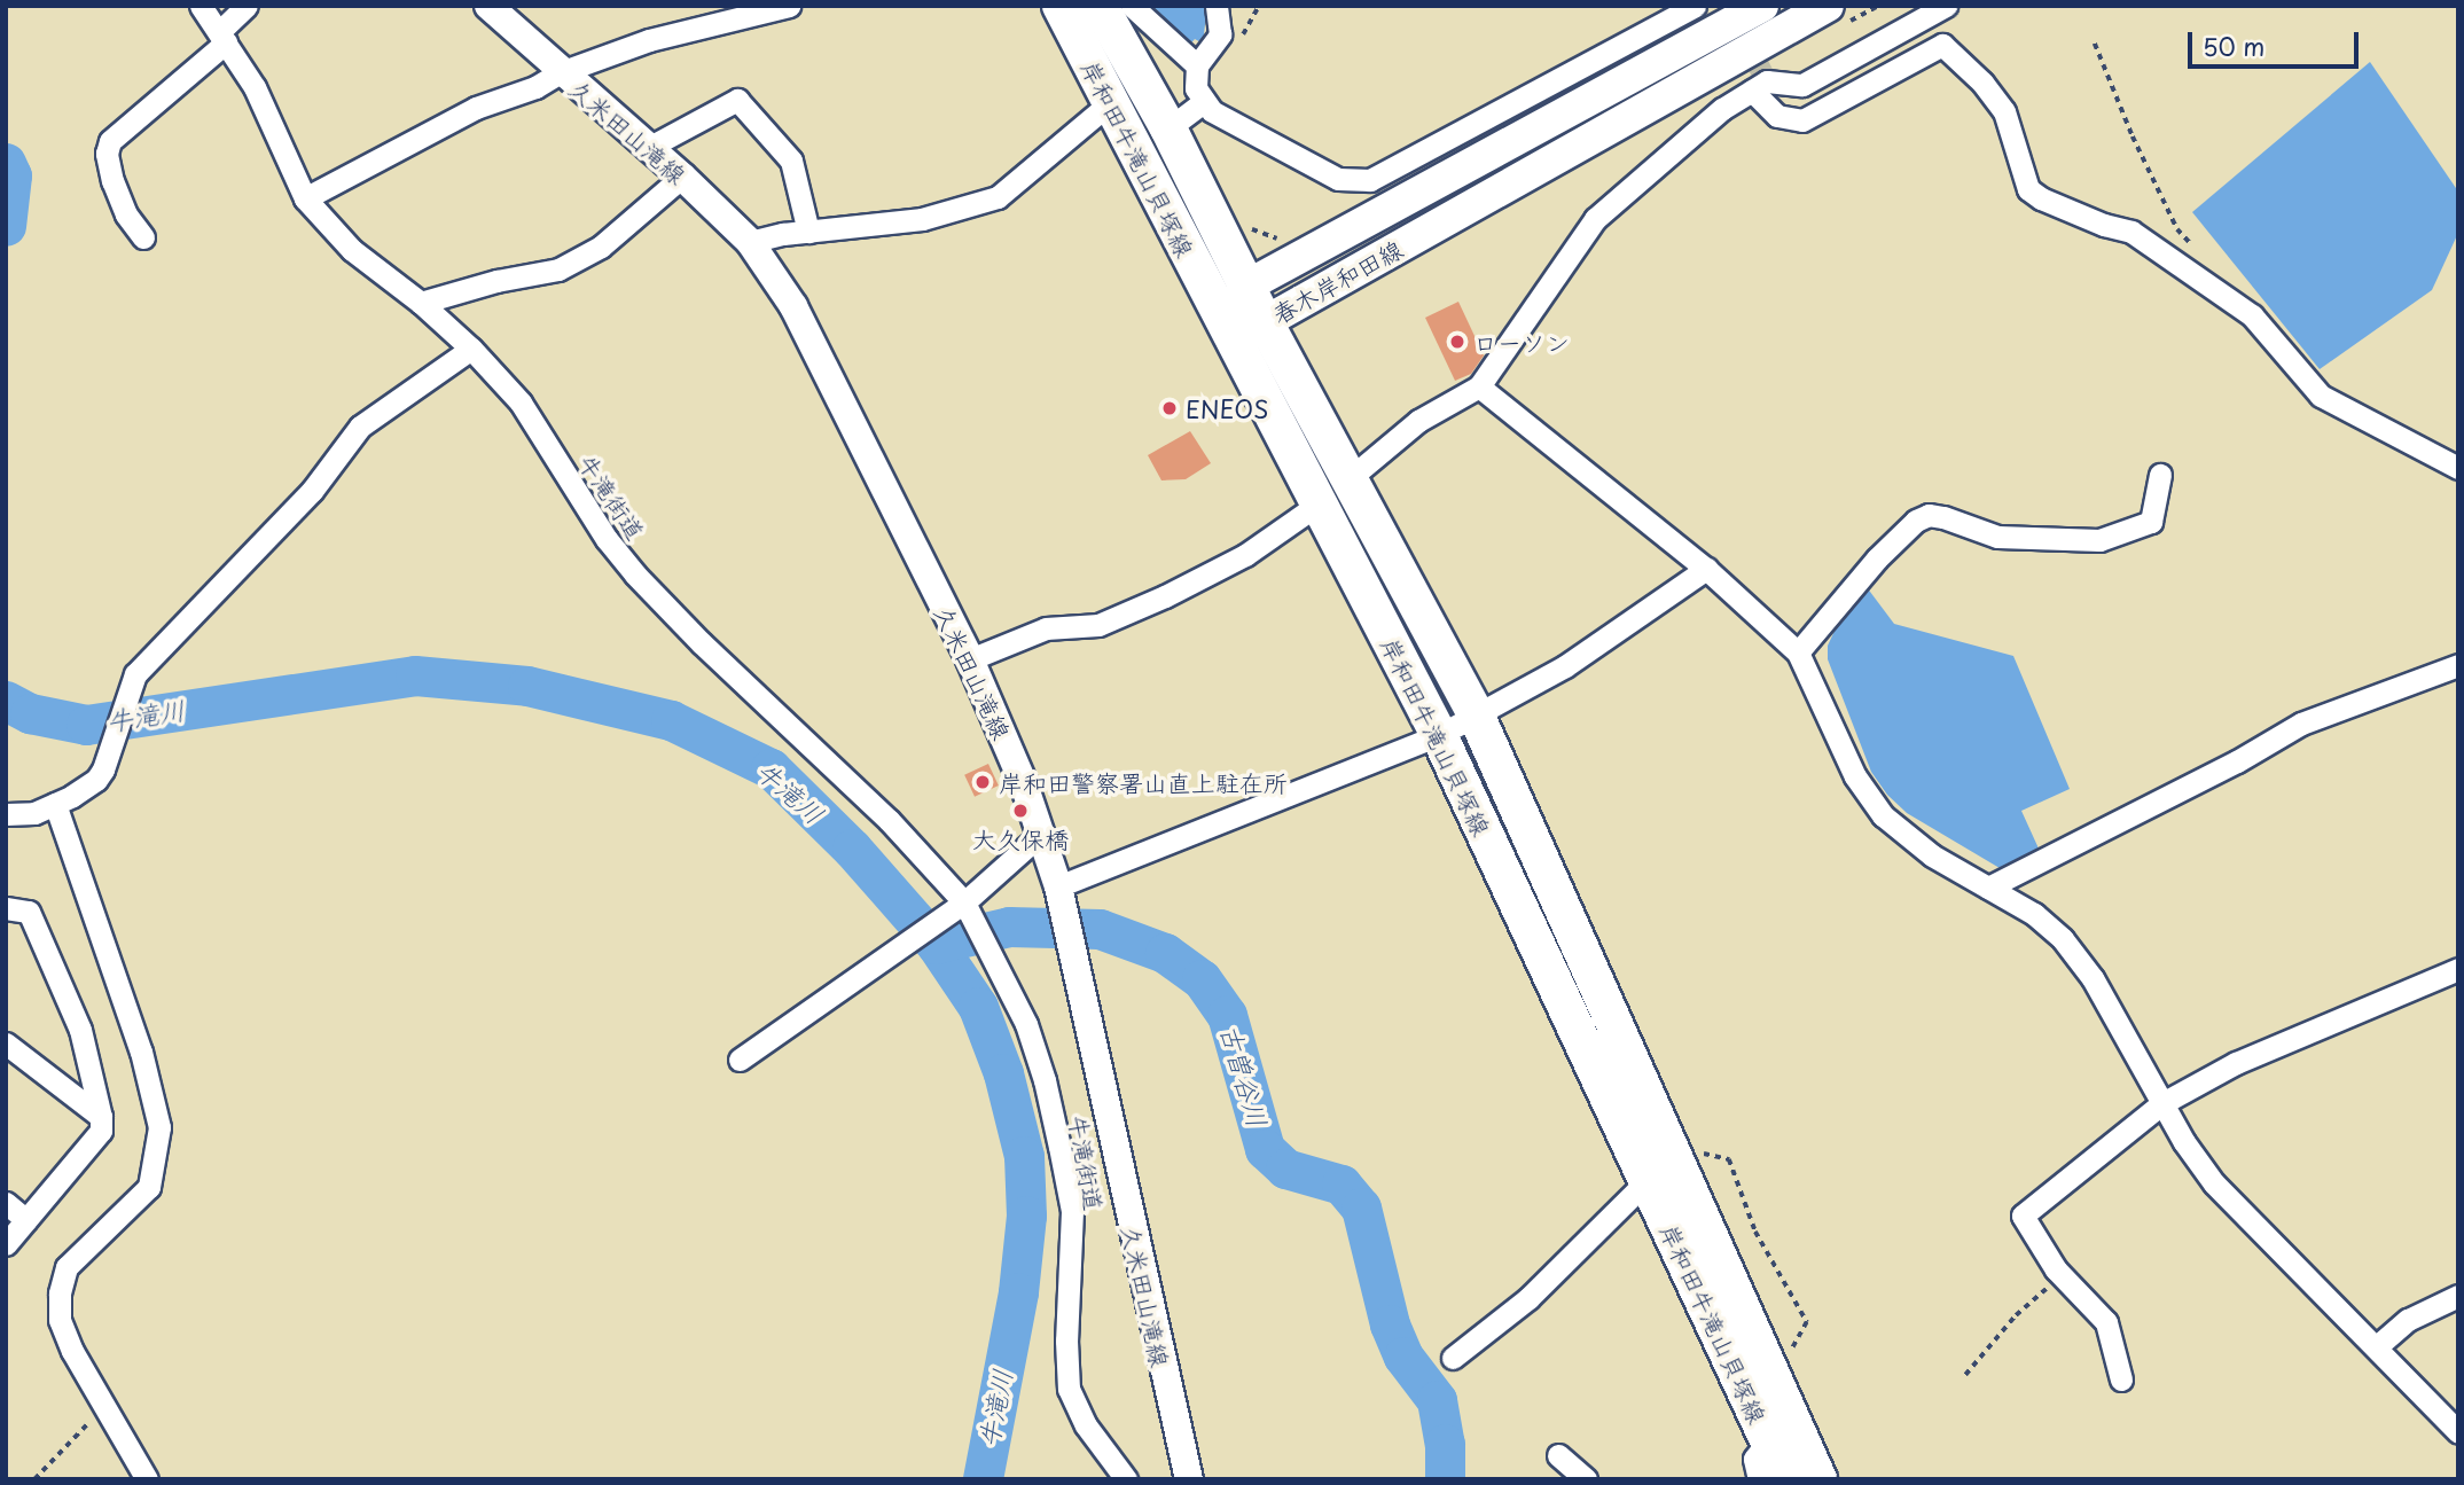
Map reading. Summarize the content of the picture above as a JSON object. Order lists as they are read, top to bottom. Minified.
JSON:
{"streets":{"main road":["岸和田牛滝山貝塚線","春木岸和田線"],"street":["久米田山滝線","牛滝街道"]},"crossings":[["岸和田牛滝山貝塚線","春木岸和田線"]],"water":["牛滝川","古曽谷川"],"places":["ローソン","ENEOS","岸和田警察署山直上駐在所","大久保橋"],"scale_bar":"50 m"}
